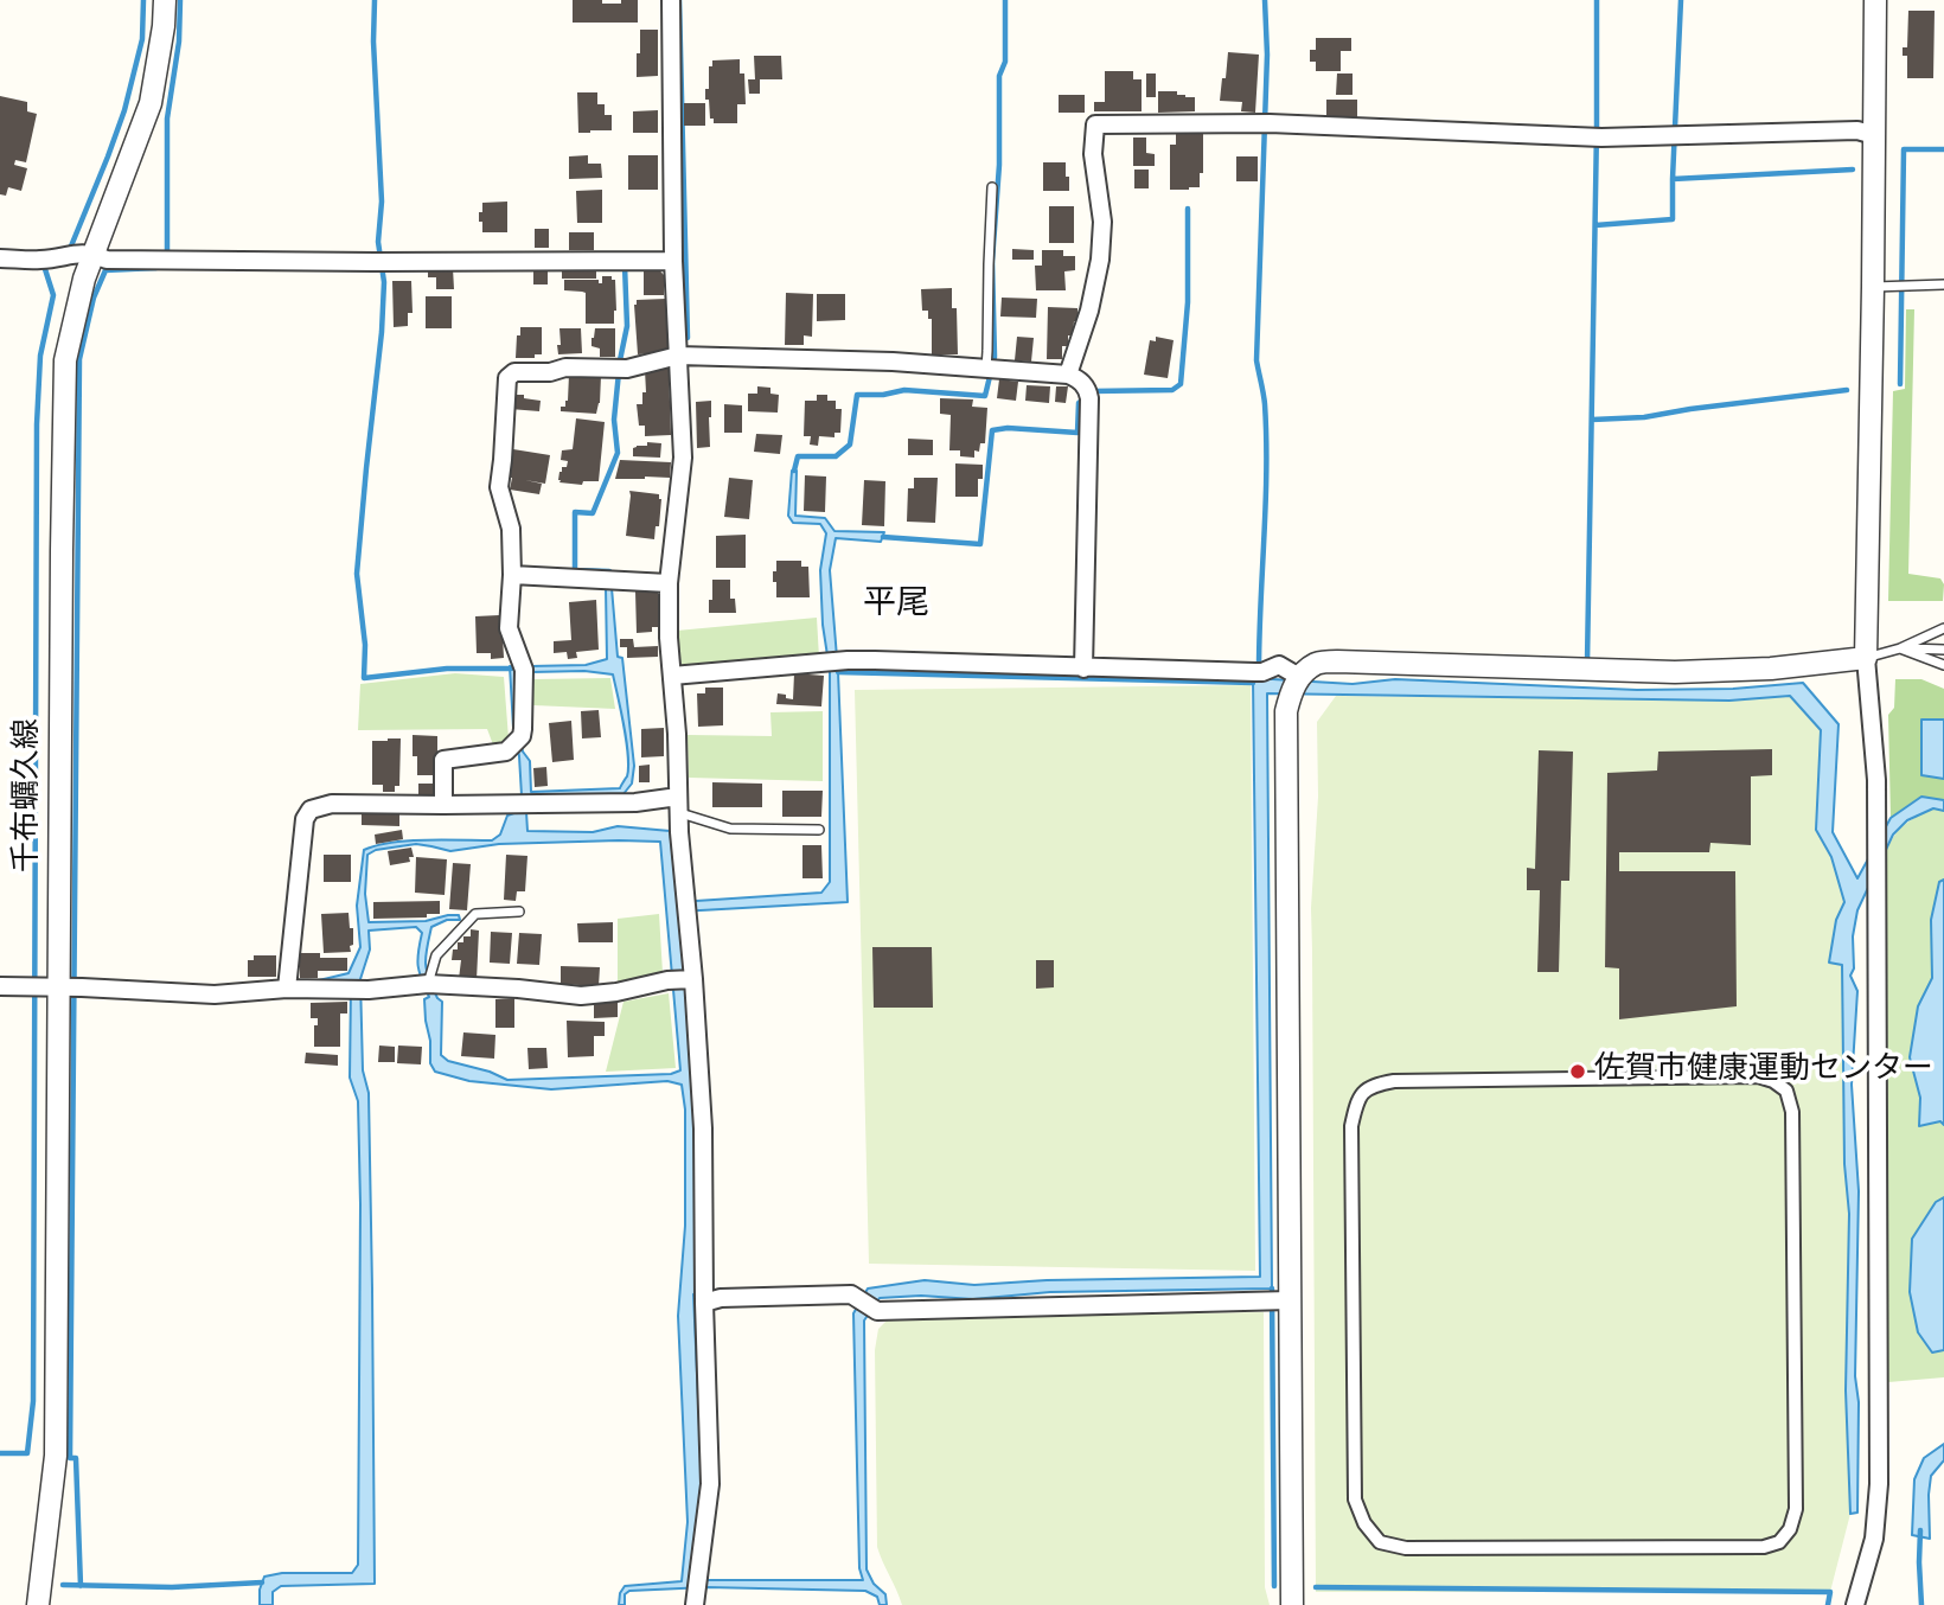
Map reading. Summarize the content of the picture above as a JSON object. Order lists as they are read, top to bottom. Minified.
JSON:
{"streets":{"street":["千布蠣久線"]},"districts":["平尾"],"places":["佐賀市健康運動センター"]}
